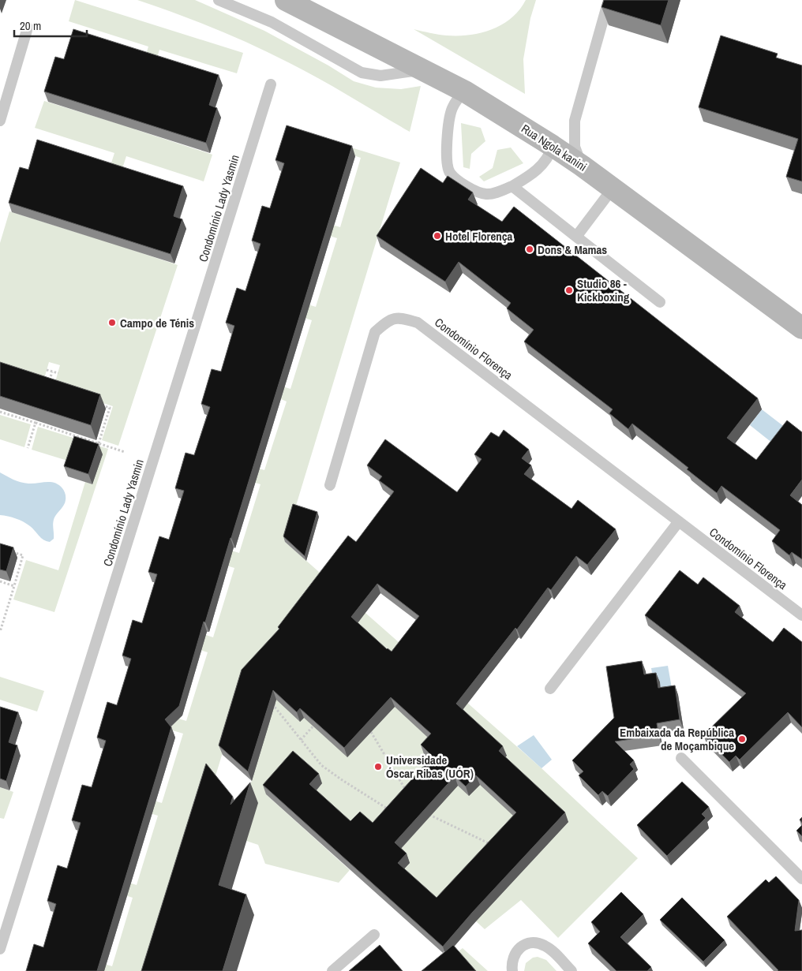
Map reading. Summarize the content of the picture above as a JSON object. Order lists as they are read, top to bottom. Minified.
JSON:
{"streets":{"main road":["Rua Ngola kanini"],"lane":["Condomínio Lady Yasmin","Condomínio Florença"]},"places":["Hotel Florença","Dons & Mamas","Studio 86 - Kickboxing","Campo de Ténis","Embaixada da República de Moçambique","Universidade Óscar Ribas (UÓR)"],"scale_bar":"20 m"}
